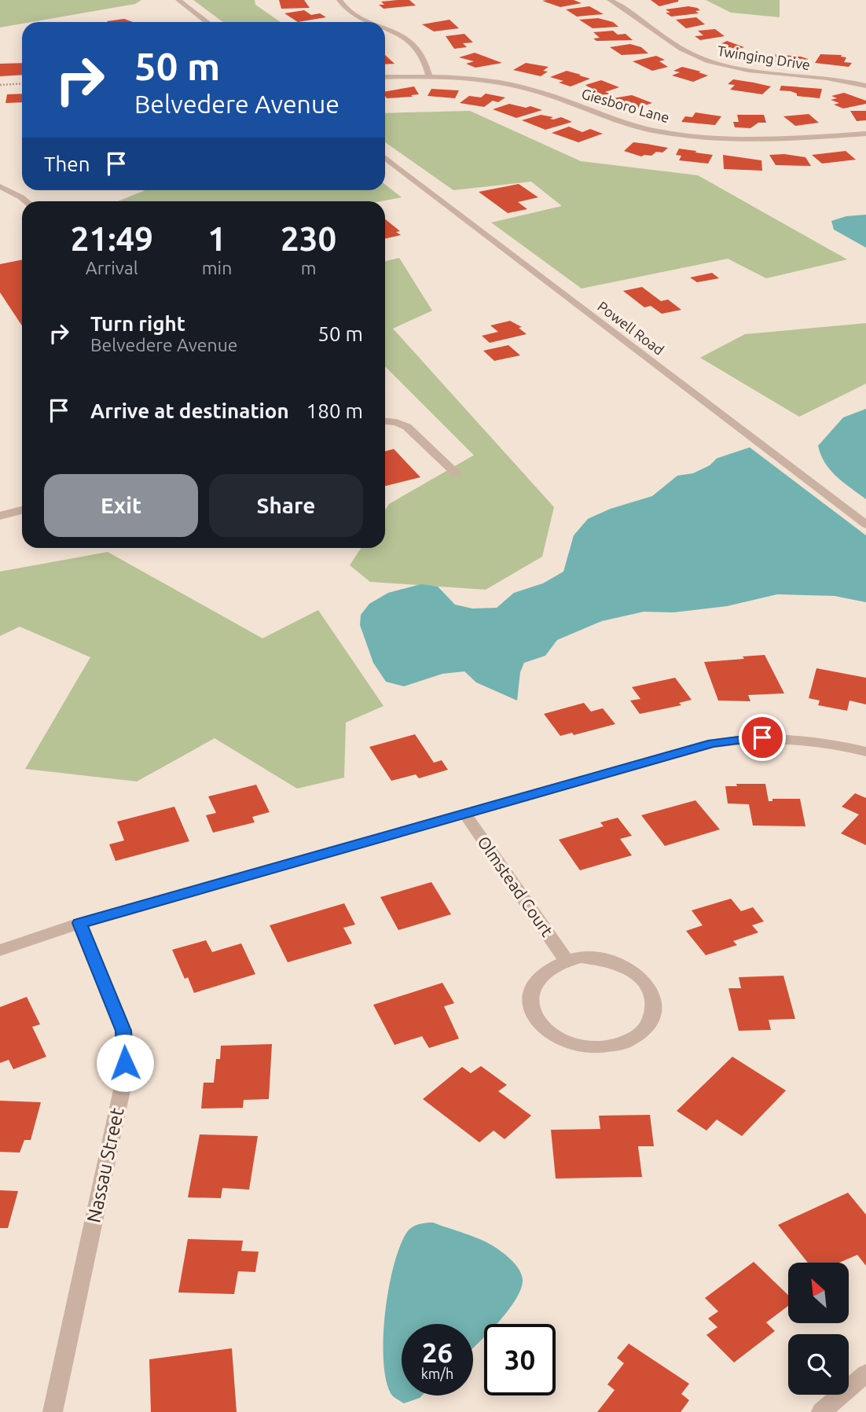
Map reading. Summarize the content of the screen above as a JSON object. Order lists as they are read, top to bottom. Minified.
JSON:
{"streets":{"street":["Twinging Drive","Giesboro Lane","Powell Road","Olmstead Court","Nassau Street"]},"north":"top left","page":{"turn":["50 m","Belvedere Avenue"],"then":"Then","eta":["21:49","Arrival","1","min","230","m"],"list":[{"name":"Turn right","note":"Belvedere Avenue","value":"50 m"},{"name":"Arrive at destination","value":"180 m"}],"buttons":["Exit","Share"],"speed":"26 km/h","limit":"30"}}
